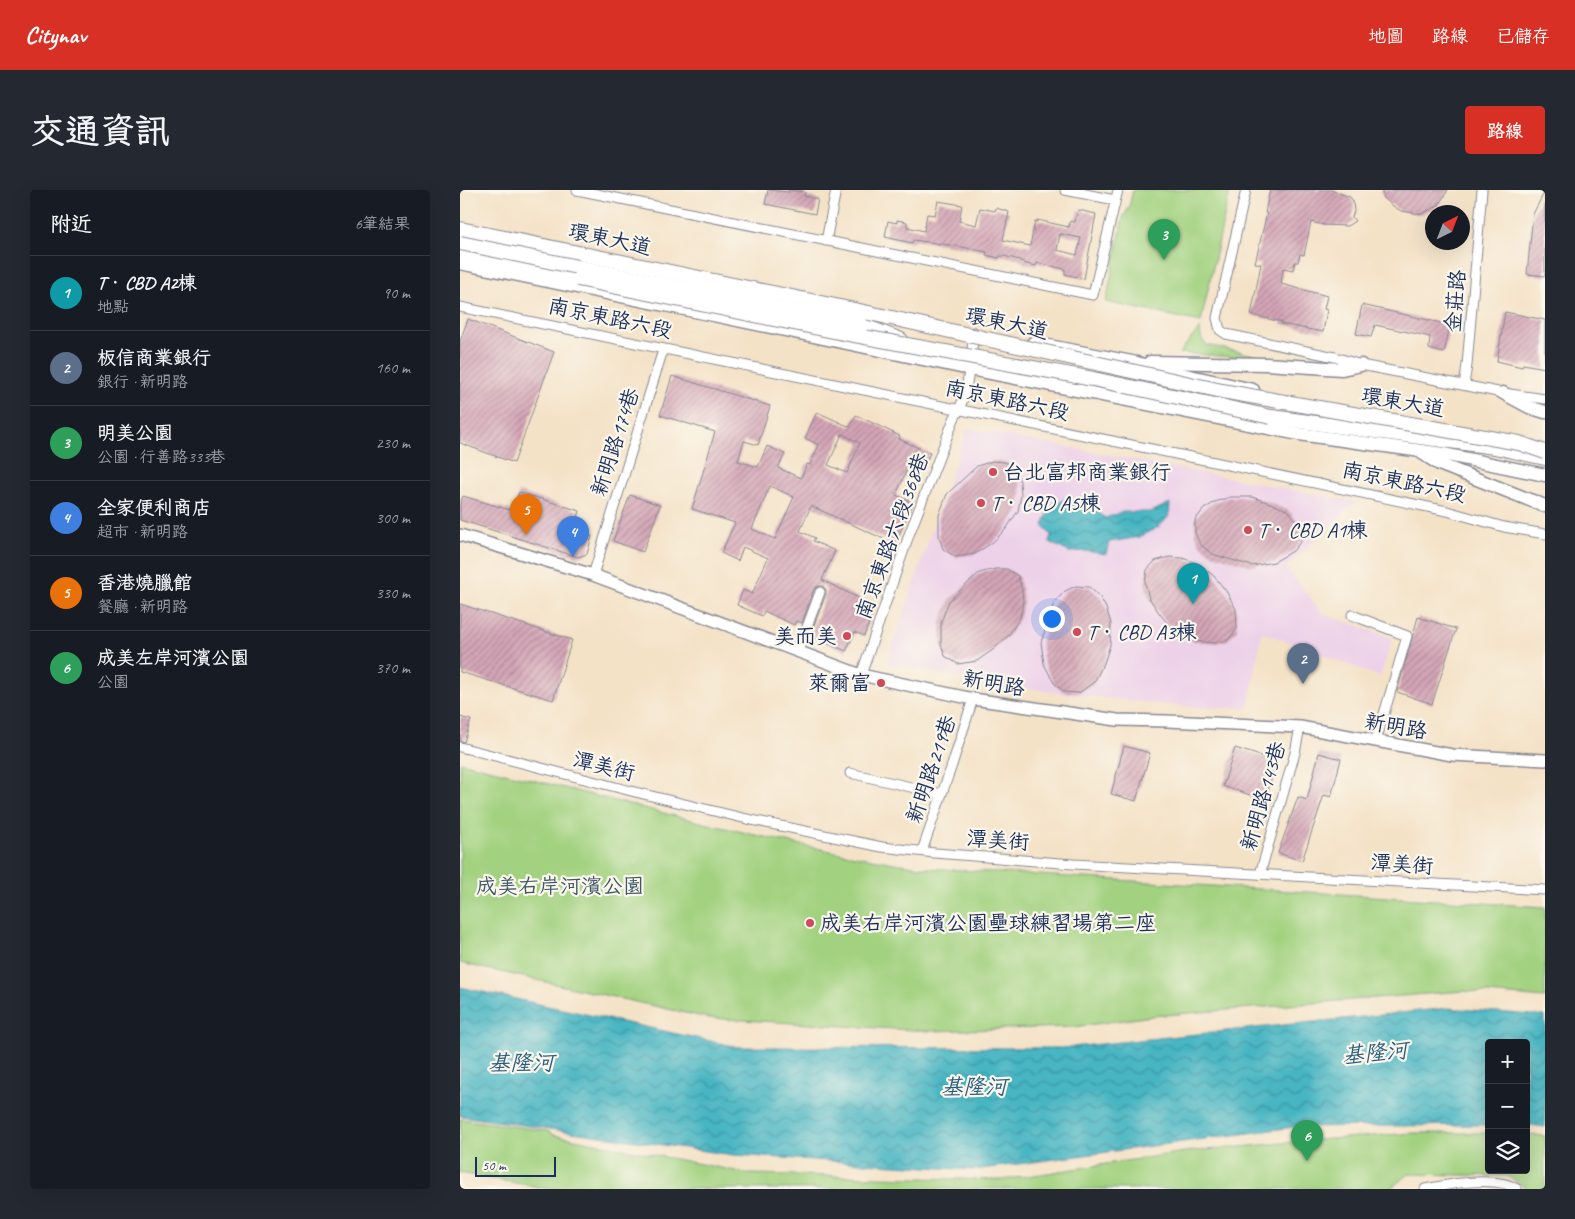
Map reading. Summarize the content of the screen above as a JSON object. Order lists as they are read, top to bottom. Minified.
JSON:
{"streets":{"highway":["環東大道"],"main road":["南京東路六段"],"street":["金莊路","新明路174巷","南京東路六段368巷","新明路","潭美街","新明路219巷","新明路143巷"]},"crossings":[["南京東路六段","新明路174巷"],["南京東路六段","南京東路六段368巷"],["新明路174巷","新明路"],["南京東路六段368巷","新明路"],["新明路","新明路219巷"],["新明路","新明路143巷"],["潭美街","新明路219巷"],["潭美街","新明路143巷"]],"water":["基隆河"],"parks":["成美右岸河濱公園"],"places":["台北富邦商業銀行","T．CBD A5棟","T．CBD A1棟","T．CBD A3棟","美而美","萊爾富","成美右岸河濱公園壘球練習場第二座"],"scale_bar":"50 m","north":"top right","page":{"header":"Citynav","nav":["地圖","路線","已儲存"],"buttons":"路線","title":"交通資訊","heading":["附近","6筆結果"],"pins":["3","5","4","1","2","6"],"list":[{"mark":"1","name":"T．CBD A2棟","note":"地點","value":"90 m"},{"mark":"2","name":"板信商業銀行","note":"銀行 · 新明路","value":"160 m"},{"mark":"3","name":"明美公園","note":"公園 · 行善路333巷","value":"230 m"},{"mark":"4","name":"全家便利商店","note":"超市 · 新明路","value":"300 m"},{"mark":"5","name":"香港燒臘館","note":"餐廳 · 新明路","value":"330 m"},{"mark":"6","name":"成美左岸河濱公園","note":"公園","value":"370 m"}],"map_buttons":["+","−"],"scale":"50 m"}}
